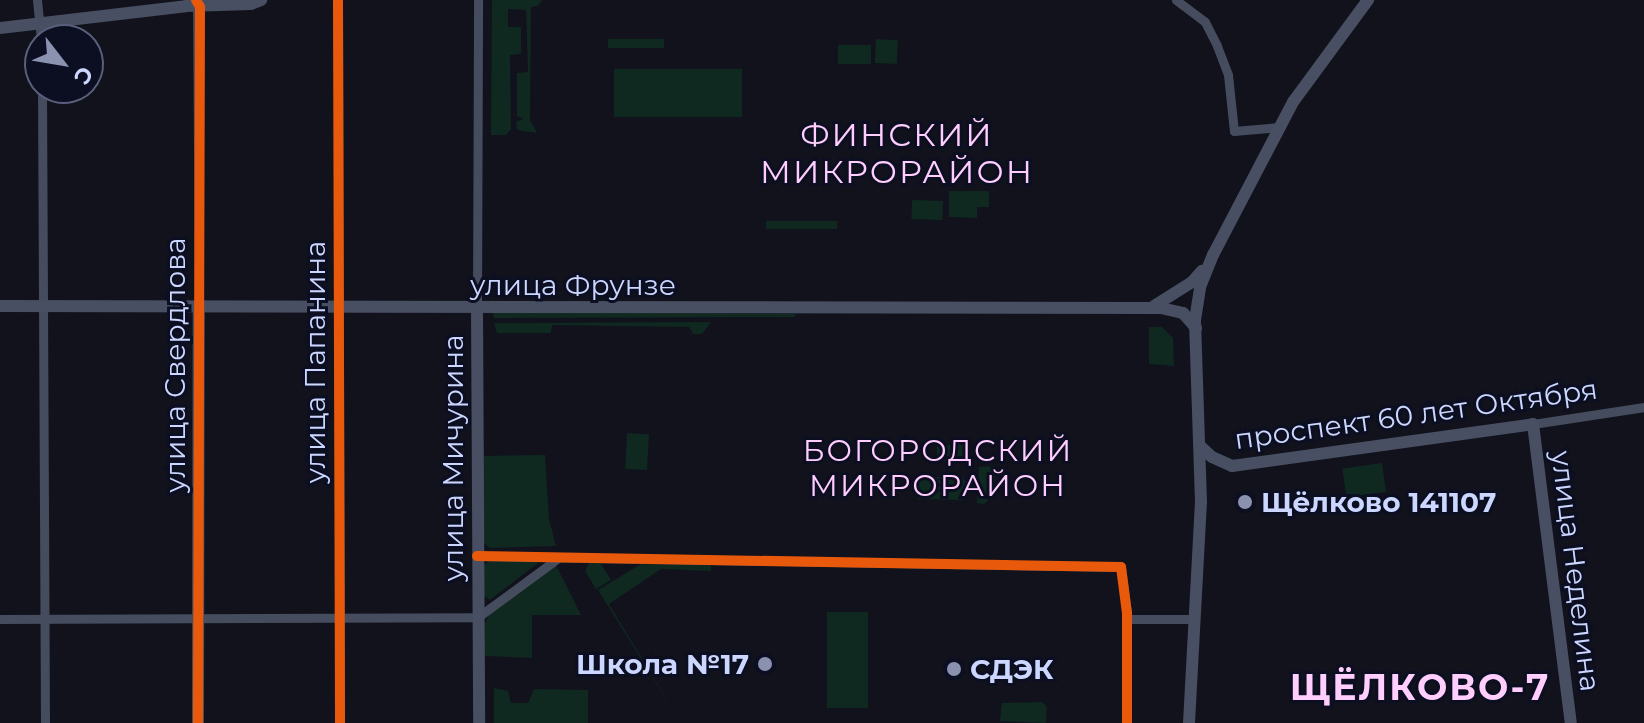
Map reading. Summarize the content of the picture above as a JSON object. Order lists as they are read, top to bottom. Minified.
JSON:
{"streets":{"street":["улица Фрунзе","улица Папанина","улица Свердлова","проспект 60 лет Октября","улица Мичурина","улица Неделина"]},"crossings":[["улица Фрунзе","улица Папанина"],["улица Фрунзе","улица Свердлова"],["улица Фрунзе","улица Мичурина"],["проспект 60 лет Октября","улица Неделина"]],"districts":["ФИНСКИЙ МИКРОРАЙОН","БОГОРОДСКИЙ МИКРОРАЙОН","ЩЁЛКОВО-7"],"places":["Щёлково 141107","Школа №17","СДЭК"],"north":"bottom right"}
